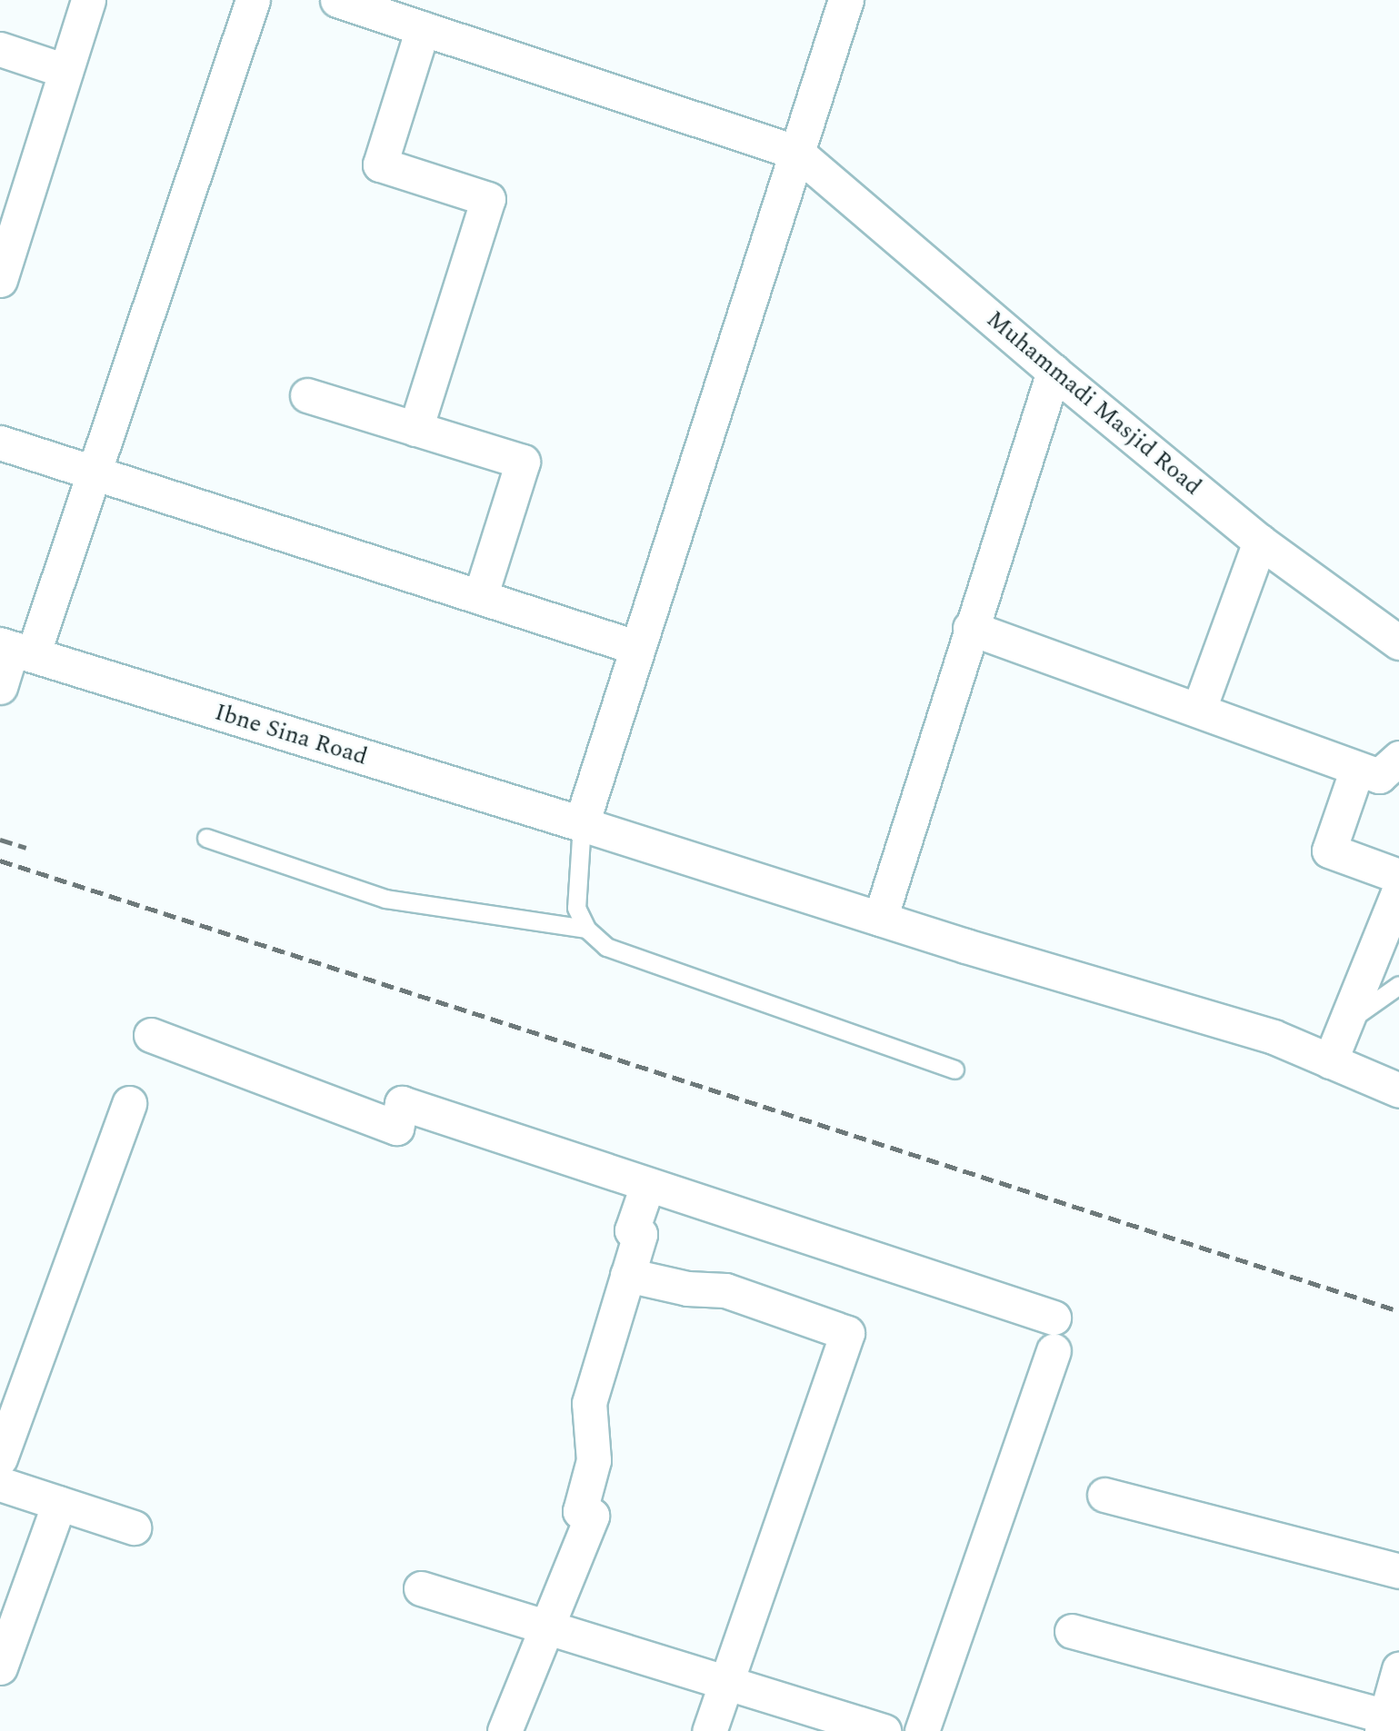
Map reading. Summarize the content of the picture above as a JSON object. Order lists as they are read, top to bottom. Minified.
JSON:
{"streets":{"street":["Muhammadi Masjid Road","Ibne Sina Road"]}}
